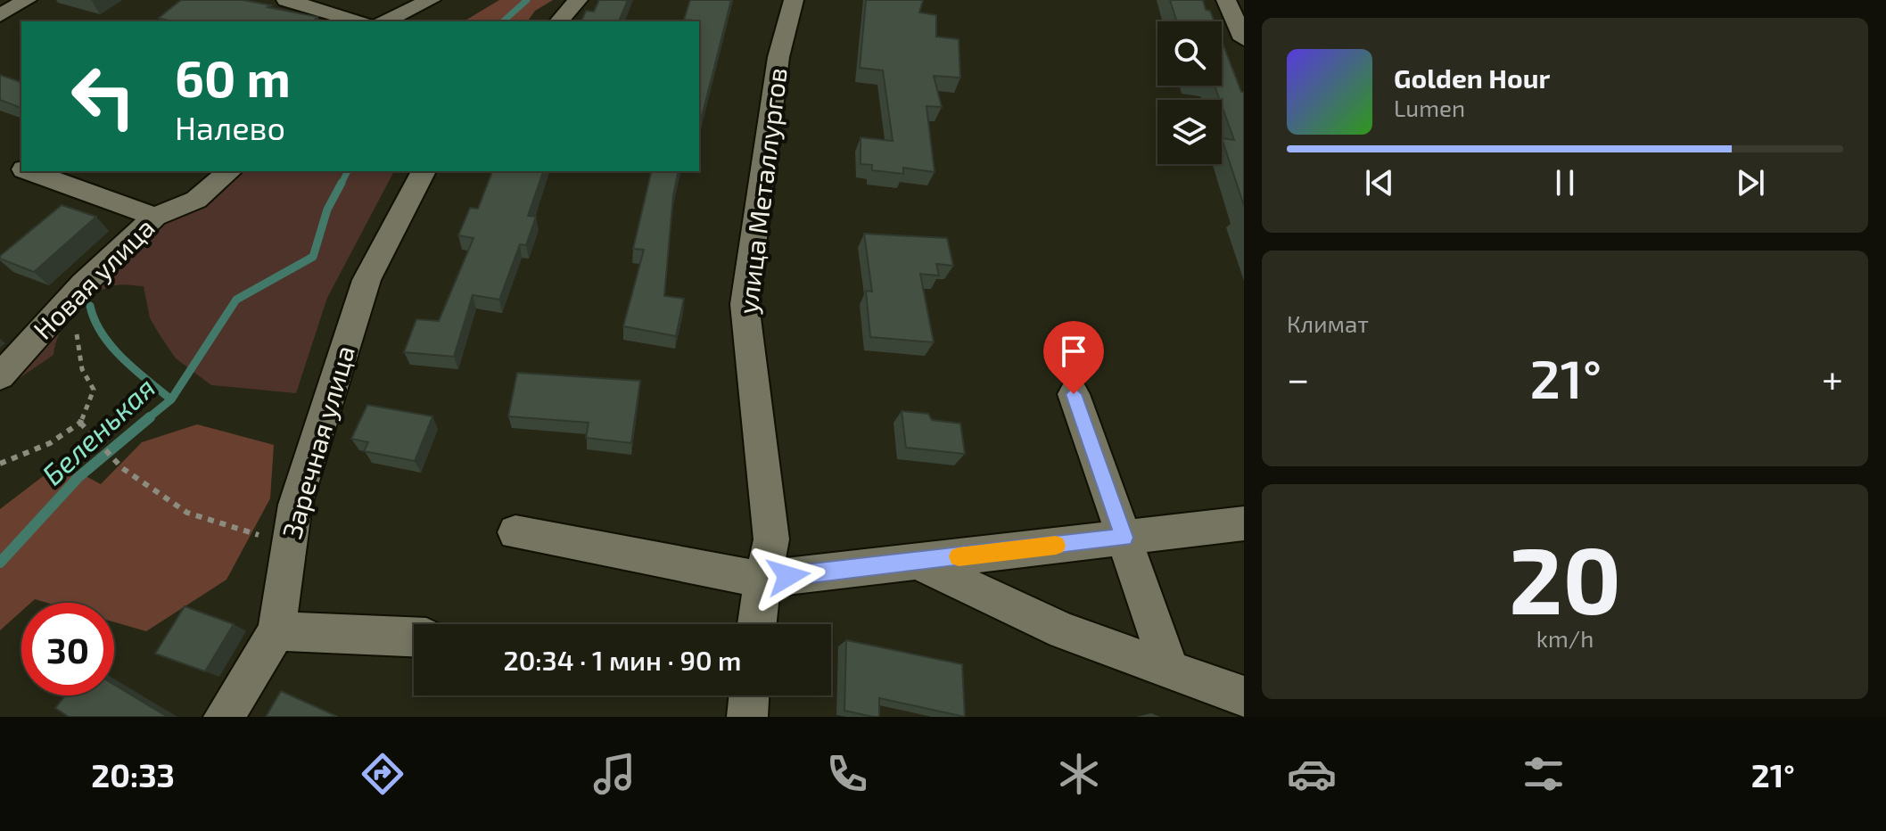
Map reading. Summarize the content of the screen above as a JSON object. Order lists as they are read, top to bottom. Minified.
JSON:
{"streets":{"street":["улица Металлургов","Новая улица","Заречная улица"]},"water":["Беленькая"],"page":{"turn":["60 m","Налево"],"song":["Golden Hour","Lumen"],"tile":["Климат",["20","km/h"]],"heat":["−","21°","+"],"limit":"30","trip":"20:34 · 1 мин · 90 m","tabs":["20:33","21°"]}}
